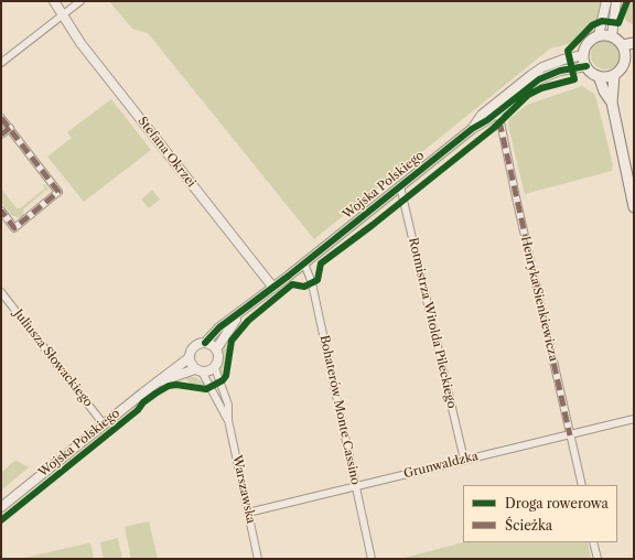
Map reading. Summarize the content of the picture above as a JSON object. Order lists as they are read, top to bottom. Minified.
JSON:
{"streets":{"street":["Stefana Okrzei","Wojska Polskiego","Henryka Sienkiewicza","Rotmistrza Witolda Pileckiego","Juliusza Słowackiego","Bohaterów Monte Cassino","Grunwaldzka","Warszawska"]},"crossings":[["Stefana Okrzei","Wojska Polskiego"],["Wojska Polskiego","Henryka Sienkiewicza"],["Wojska Polskiego","Rotmistrza Witolda Pileckiego"],["Wojska Polskiego","Juliusza Słowackiego"],["Wojska Polskiego","Bohaterów Monte Cassino"],["Wojska Polskiego","Warszawska"],["Henryka Sienkiewicza","Grunwaldzka"],["Rotmistrza Witolda Pileckiego","Grunwaldzka"],["Bohaterów Monte Cassino","Grunwaldzka"],["Grunwaldzka","Warszawska"]],"legend":["Droga rowerowa","Ścieżka"]}
